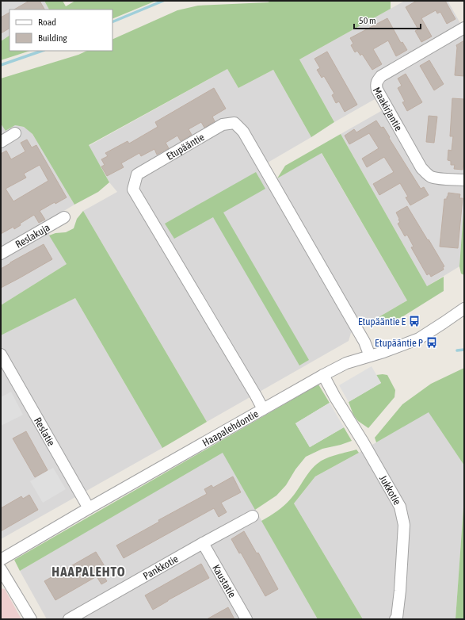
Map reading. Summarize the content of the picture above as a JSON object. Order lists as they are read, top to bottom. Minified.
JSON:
{"streets":{"street":["Maakirjantie","Etupääntie","Reslakuja","Haapalehdontie","Reslatie","Jukkotie","Pankkotie","Kaustatie"]},"crossings":[["Etupääntie","Haapalehdontie"],["Haapalehdontie","Reslatie"],["Haapalehdontie","Jukkotie"],["Pankkotie","Kaustatie"]],"districts":["HAAPALEHTO"],"places":{"bus stop":["Etupääntie E","Etupääntie P"]},"legend":["Road","Building"],"scale_bar":"50 m"}
